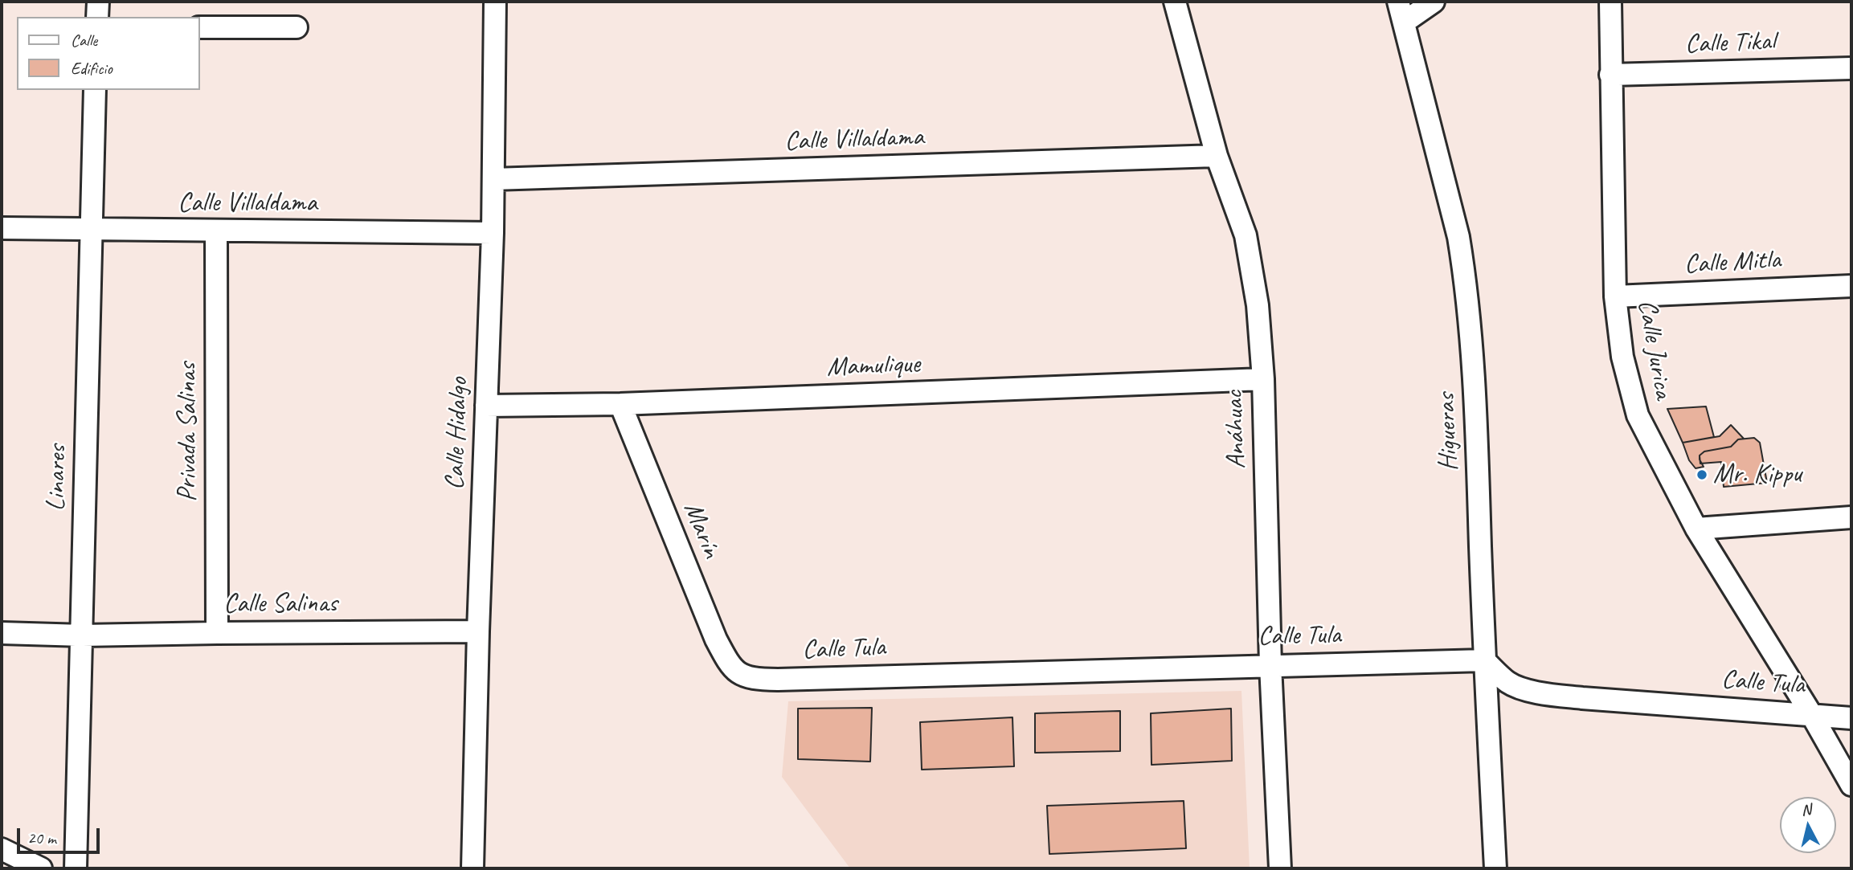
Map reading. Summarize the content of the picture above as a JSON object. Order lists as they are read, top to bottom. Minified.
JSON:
{"streets":{"street":["Calle Tikal","Calle Villaldama","Calle Mitla","Calle Jurica","Mamulique","Anáhuac","Privada Salinas","Higueras","Calle Hidalgo","Linares","Marín","Calle Salinas","Calle Tula"]},"crossings":[["Calle Tikal","Calle Jurica"],["Calle Villaldama","Anáhuac"],["Calle Villaldama","Privada Salinas"],["Calle Villaldama","Calle Hidalgo"],["Calle Villaldama","Linares"],["Calle Mitla","Calle Jurica"],["Calle Jurica","Calle Tula"],["Mamulique","Anáhuac"],["Mamulique","Calle Hidalgo"],["Mamulique","Marín"],["Anáhuac","Calle Tula"],["Privada Salinas","Calle Salinas"],["Higueras","Calle Tula"],["Calle Hidalgo","Calle Salinas"],["Linares","Calle Salinas"],["Marín","Calle Tula"]],"places":["Mr. Kippu"],"legend":["Calle","Edificio"],"scale_bar":"20 m","north":"top"}
